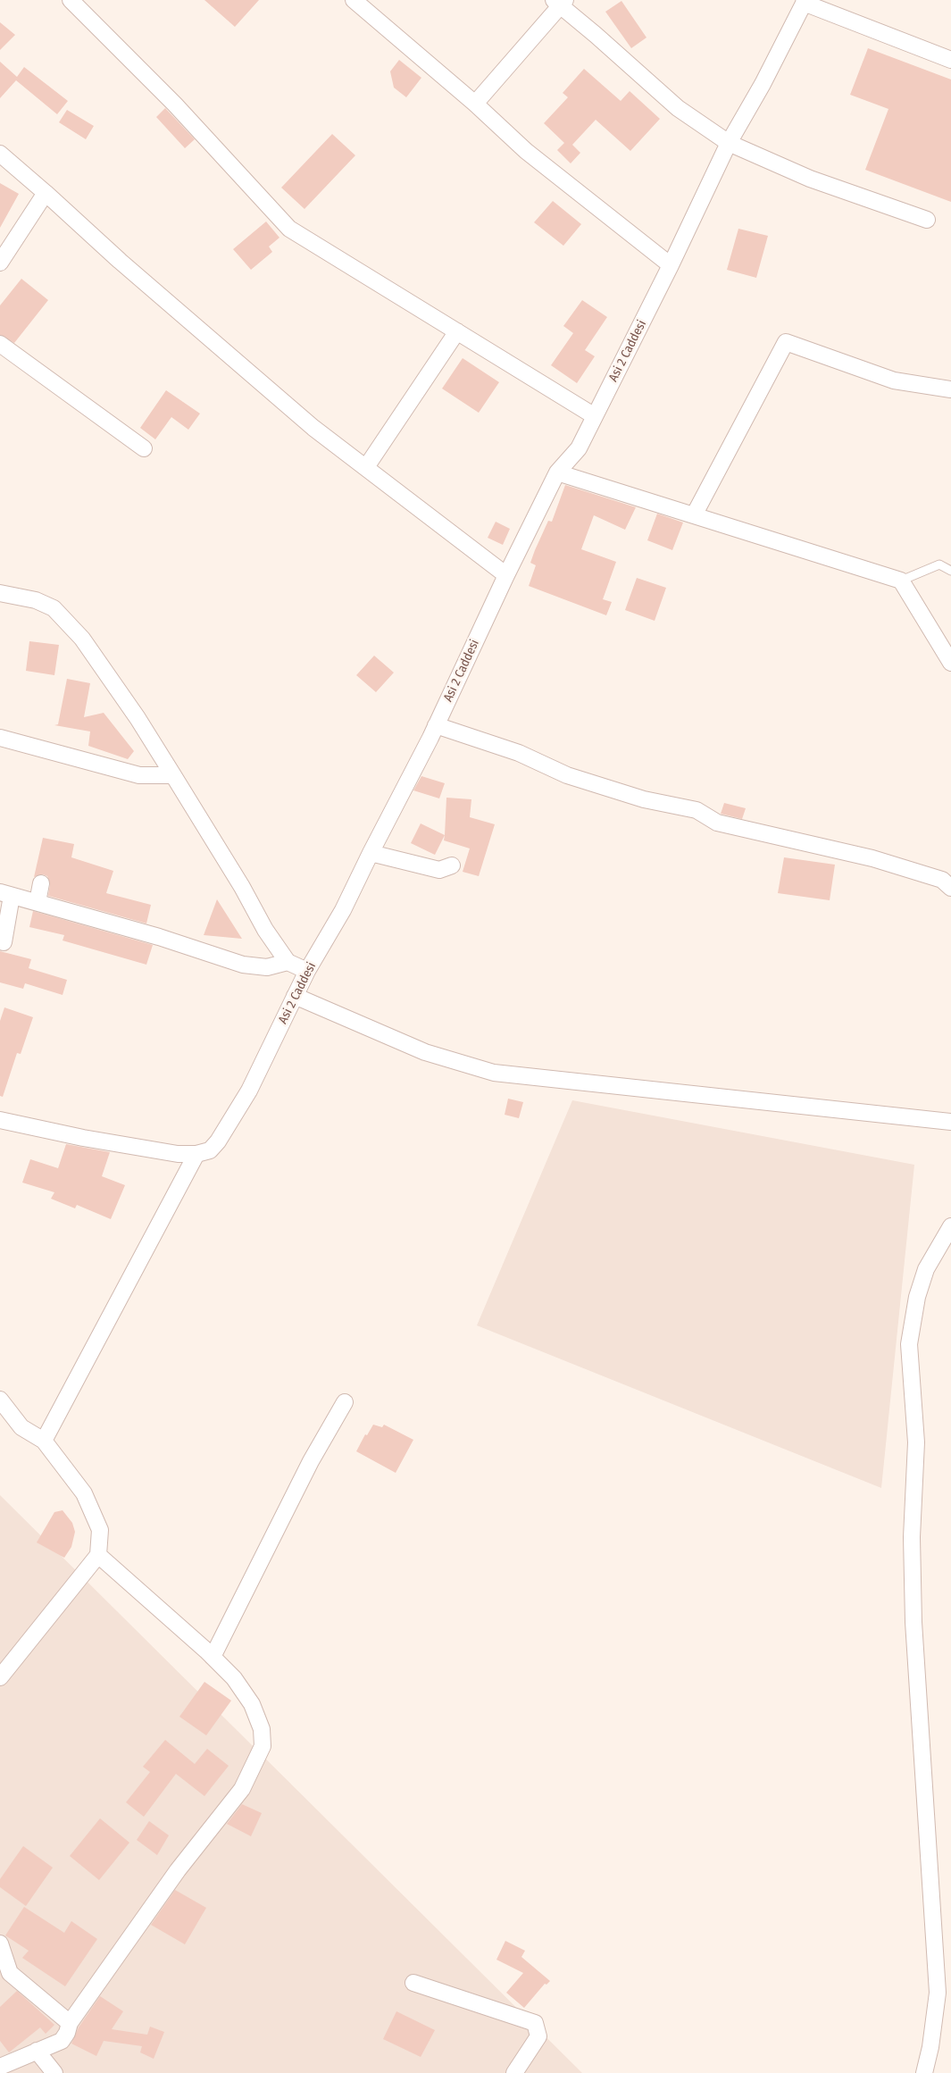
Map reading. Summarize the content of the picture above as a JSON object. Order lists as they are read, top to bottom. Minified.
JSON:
{"streets":{"street":["Asi 2 Caddesi"]}}
